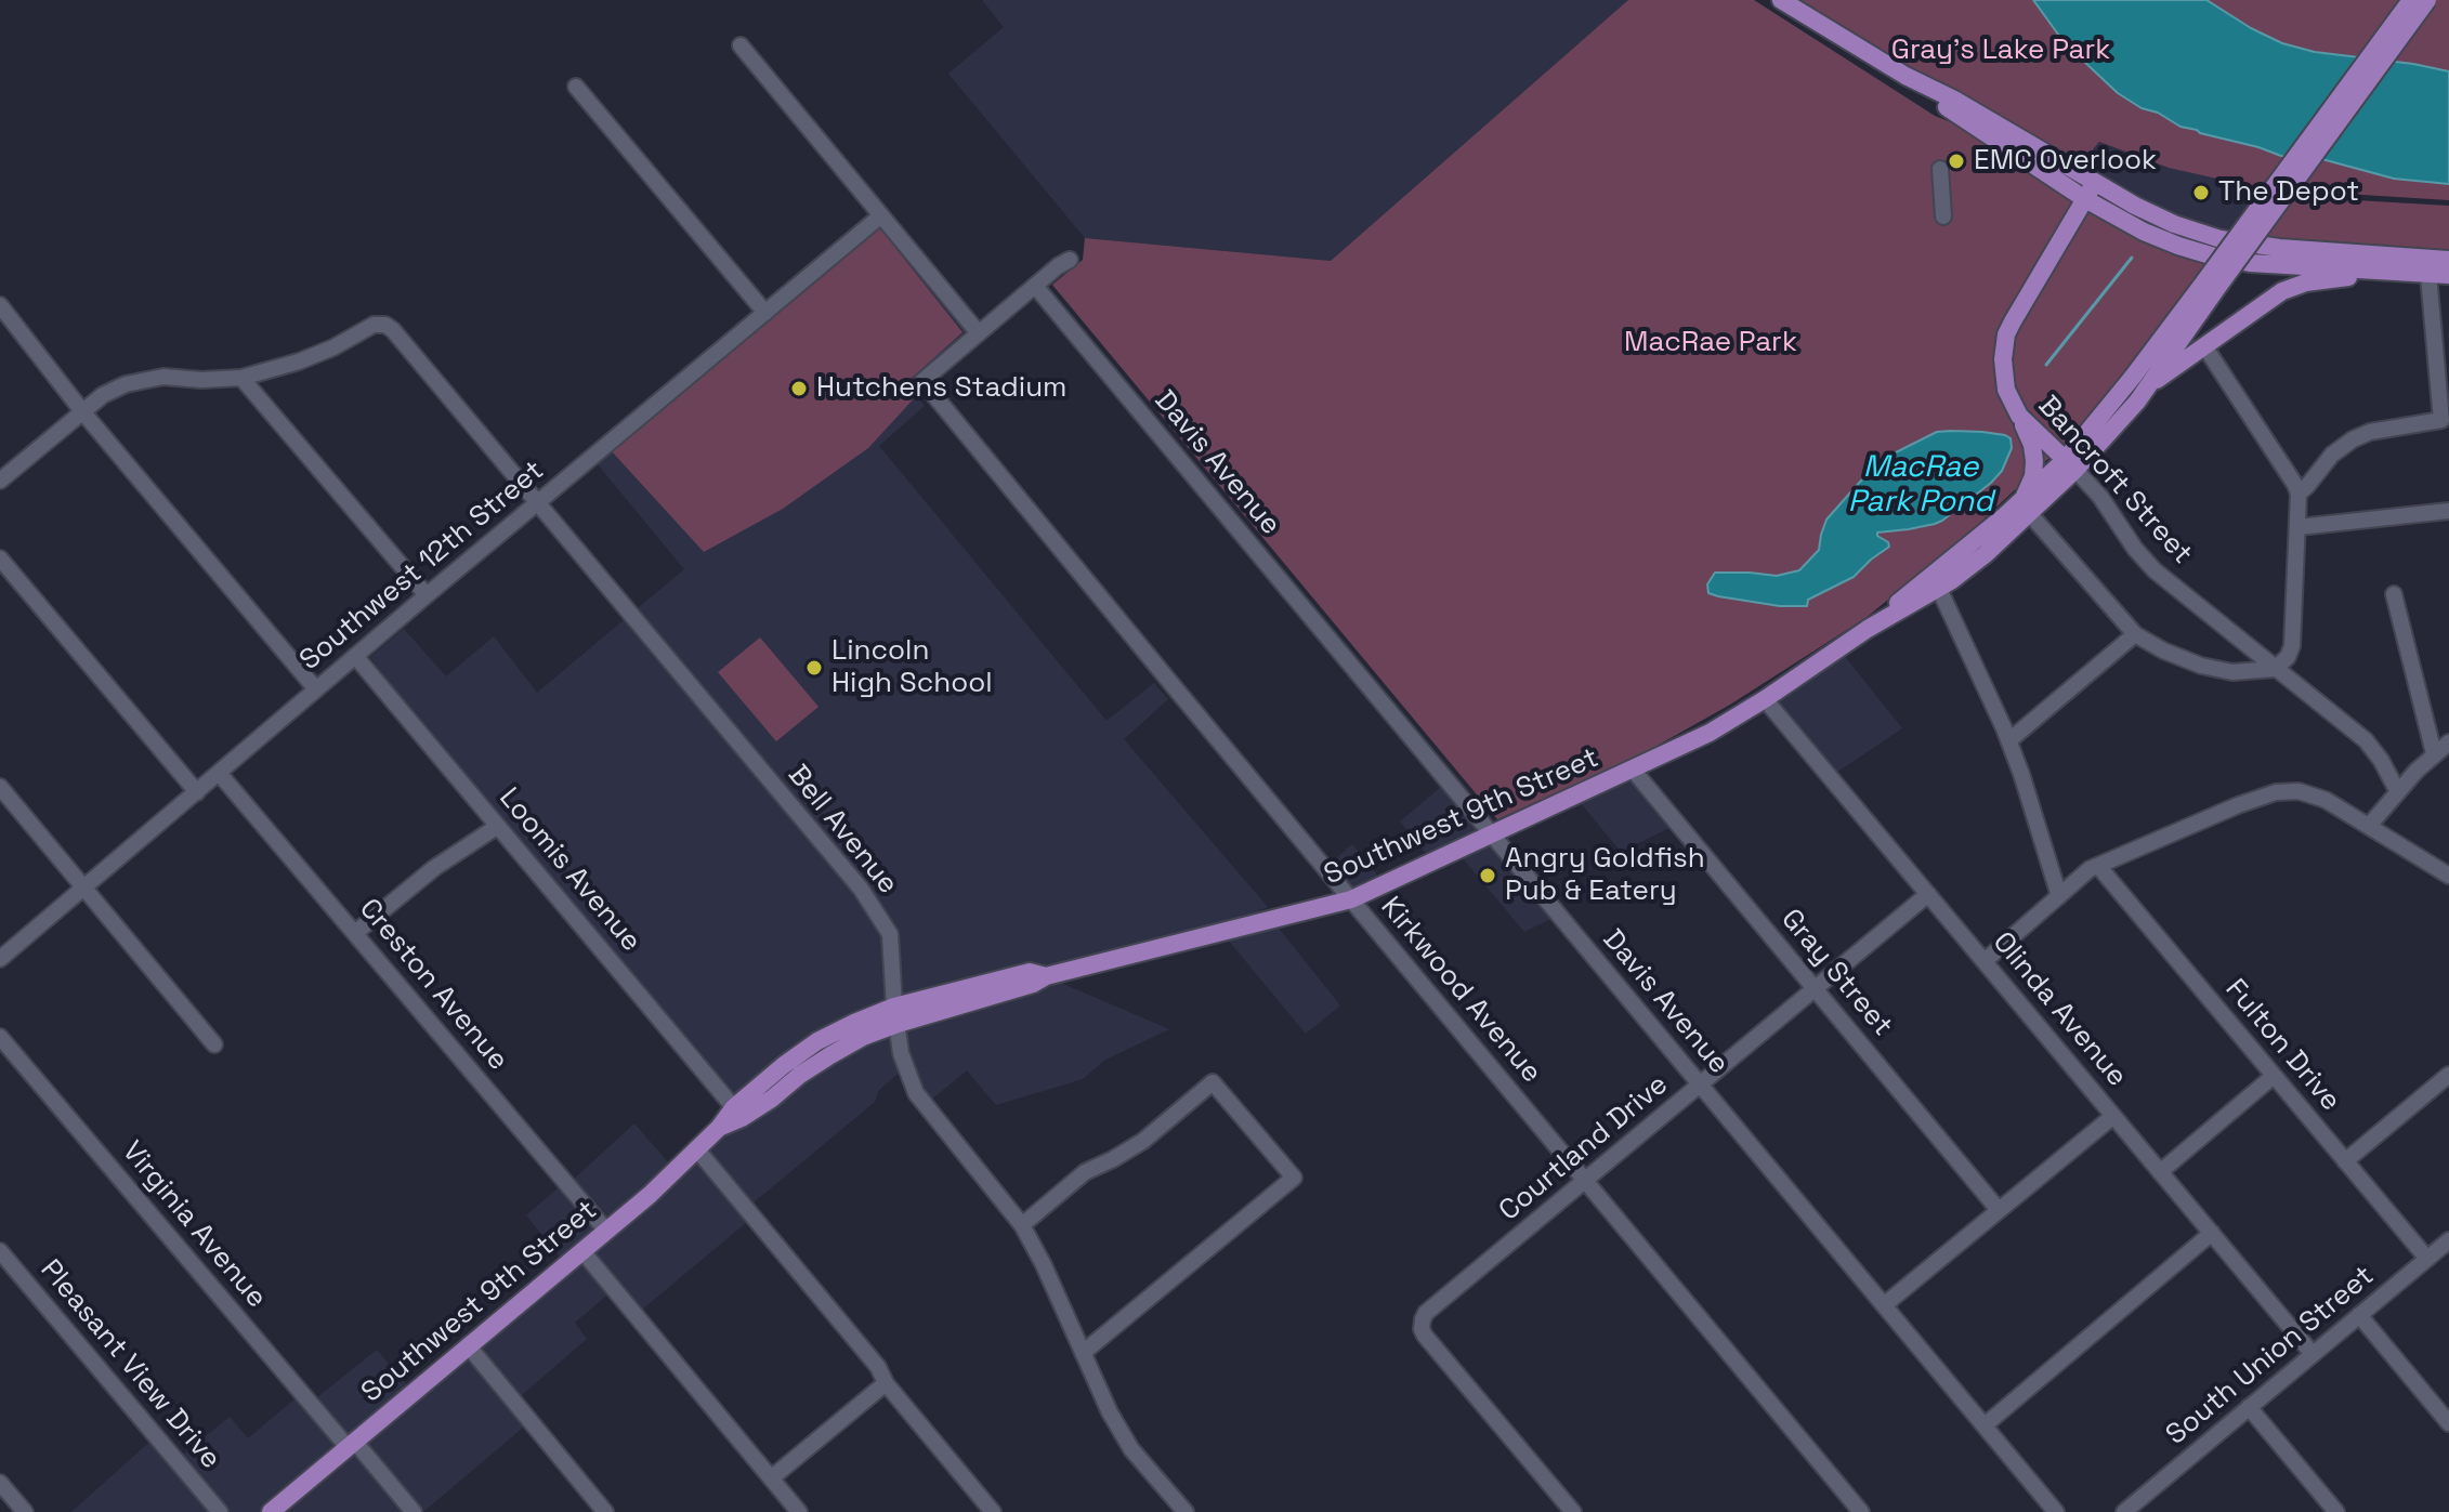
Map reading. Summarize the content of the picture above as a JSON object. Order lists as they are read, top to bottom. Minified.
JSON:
{"streets":{"main road":["Bancroft Street","Southwest 9th Street"],"street":["Davis Avenue","Southwest 12th Street","Bell Avenue","Loomis Avenue","Gray Street","Creston Avenue","Kirkwood Avenue","Olinda Avenue","Fulton Drive","Courtland Drive","Virginia Avenue","South Union Street","Pleasant View Drive"]},"crossings":[["Davis Avenue","Southwest 9th Street"],["Davis Avenue","Courtland Drive"],["Bancroft Street","Southwest 9th Street"],["Southwest 12th Street","Bell Avenue"],["Southwest 12th Street","Loomis Avenue"],["Southwest 12th Street","Creston Avenue"],["Southwest 9th Street","Bell Avenue"],["Southwest 9th Street","Loomis Avenue"],["Southwest 9th Street","Gray Street"],["Southwest 9th Street","Creston Avenue"],["Southwest 9th Street","Kirkwood Avenue"],["Southwest 9th Street","Olinda Avenue"],["Southwest 9th Street","Virginia Avenue"],["Gray Street","Courtland Drive"],["Kirkwood Avenue","Courtland Drive"],["Olinda Avenue","Courtland Drive"],["Olinda Avenue","South Union Street"],["Fulton Drive","South Union Street"]],"water":["MacRae Park Pond"],"parks":["Gray's Lake Park","MacRae Park"],"places":["EMC Overlook","The Depot","Hutchens Stadium","Lincoln High School","Angry Goldfish Pub & Eatery"]}
